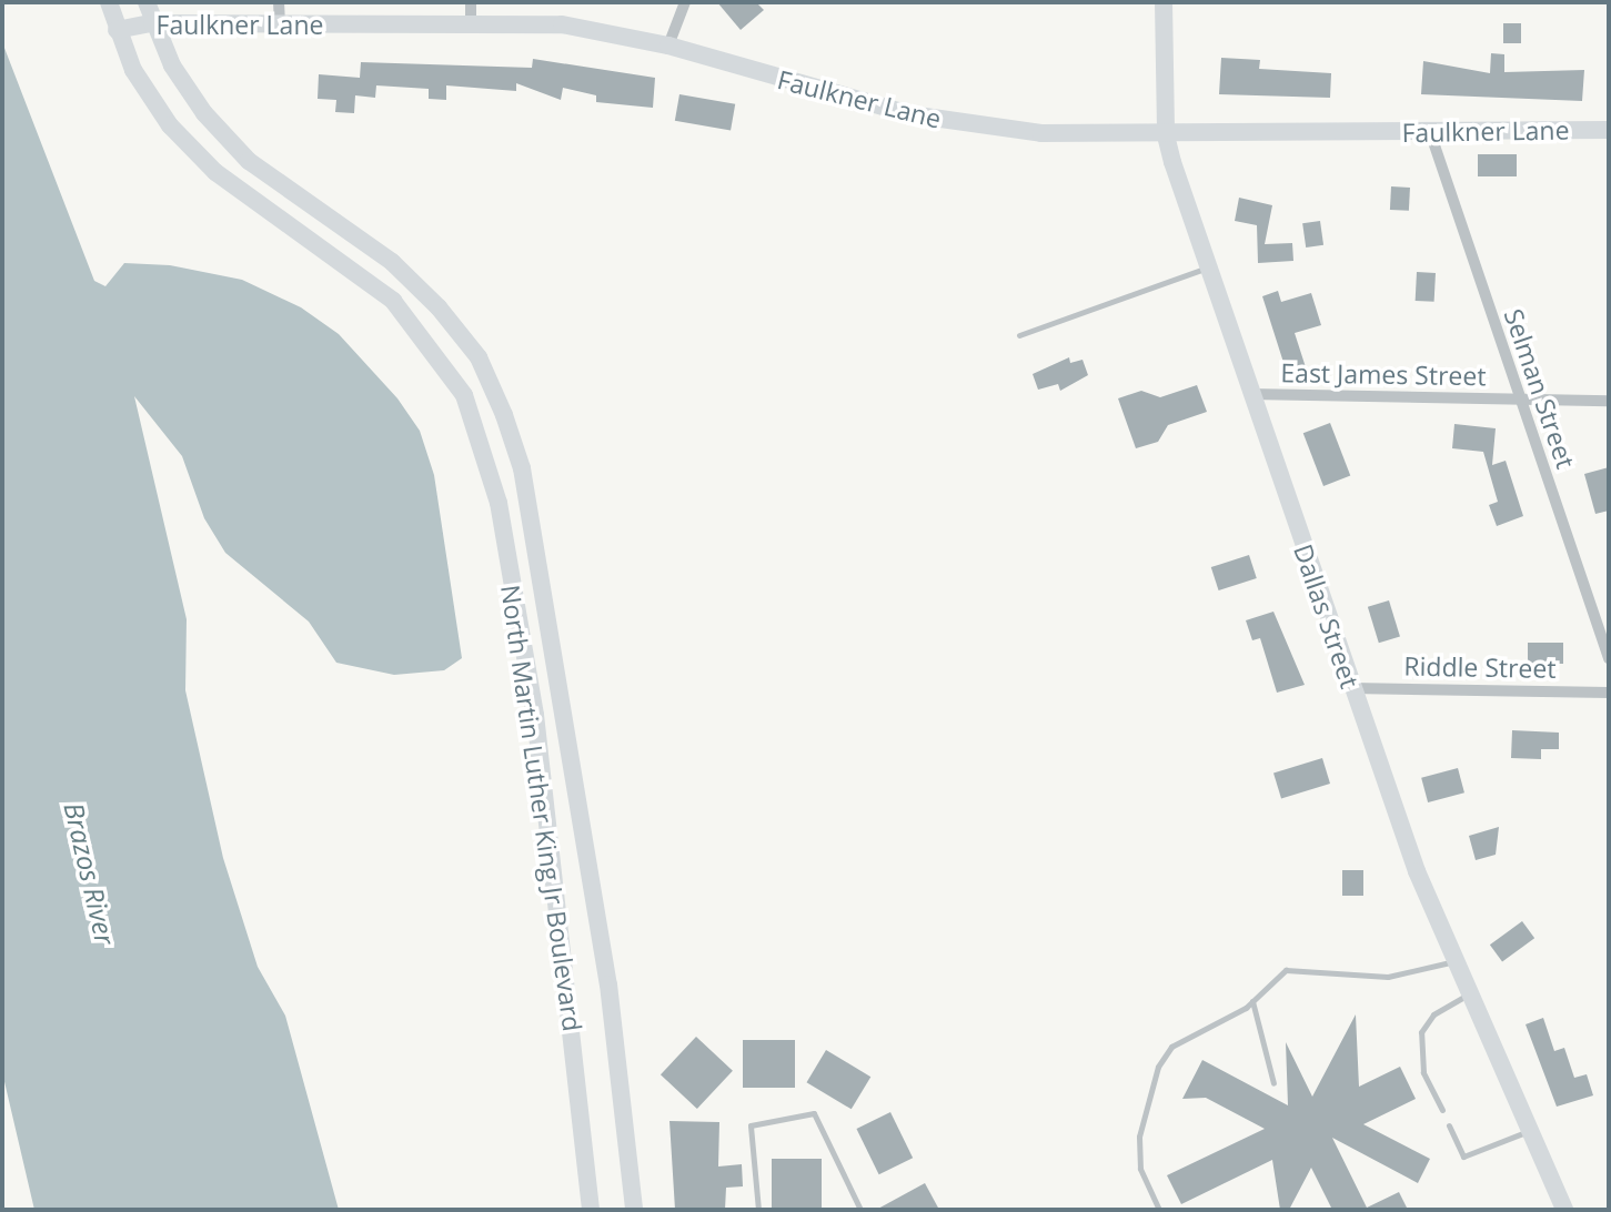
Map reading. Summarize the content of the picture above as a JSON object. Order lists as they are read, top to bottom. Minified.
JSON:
{"streets":{"street":["Faulkner Lane","East James Street","Selman Street","Dallas Street","Riddle Street","North Martin Luther King Jr Boulevard"]},"crossings":[["Faulkner Lane","Selman Street"],["Faulkner Lane","Dallas Street"],["Faulkner Lane","North Martin Luther King Jr Boulevard"],["East James Street","Selman Street"],["East James Street","Dallas Street"],["Dallas Street","Riddle Street"]],"water":["Brazos River"]}
